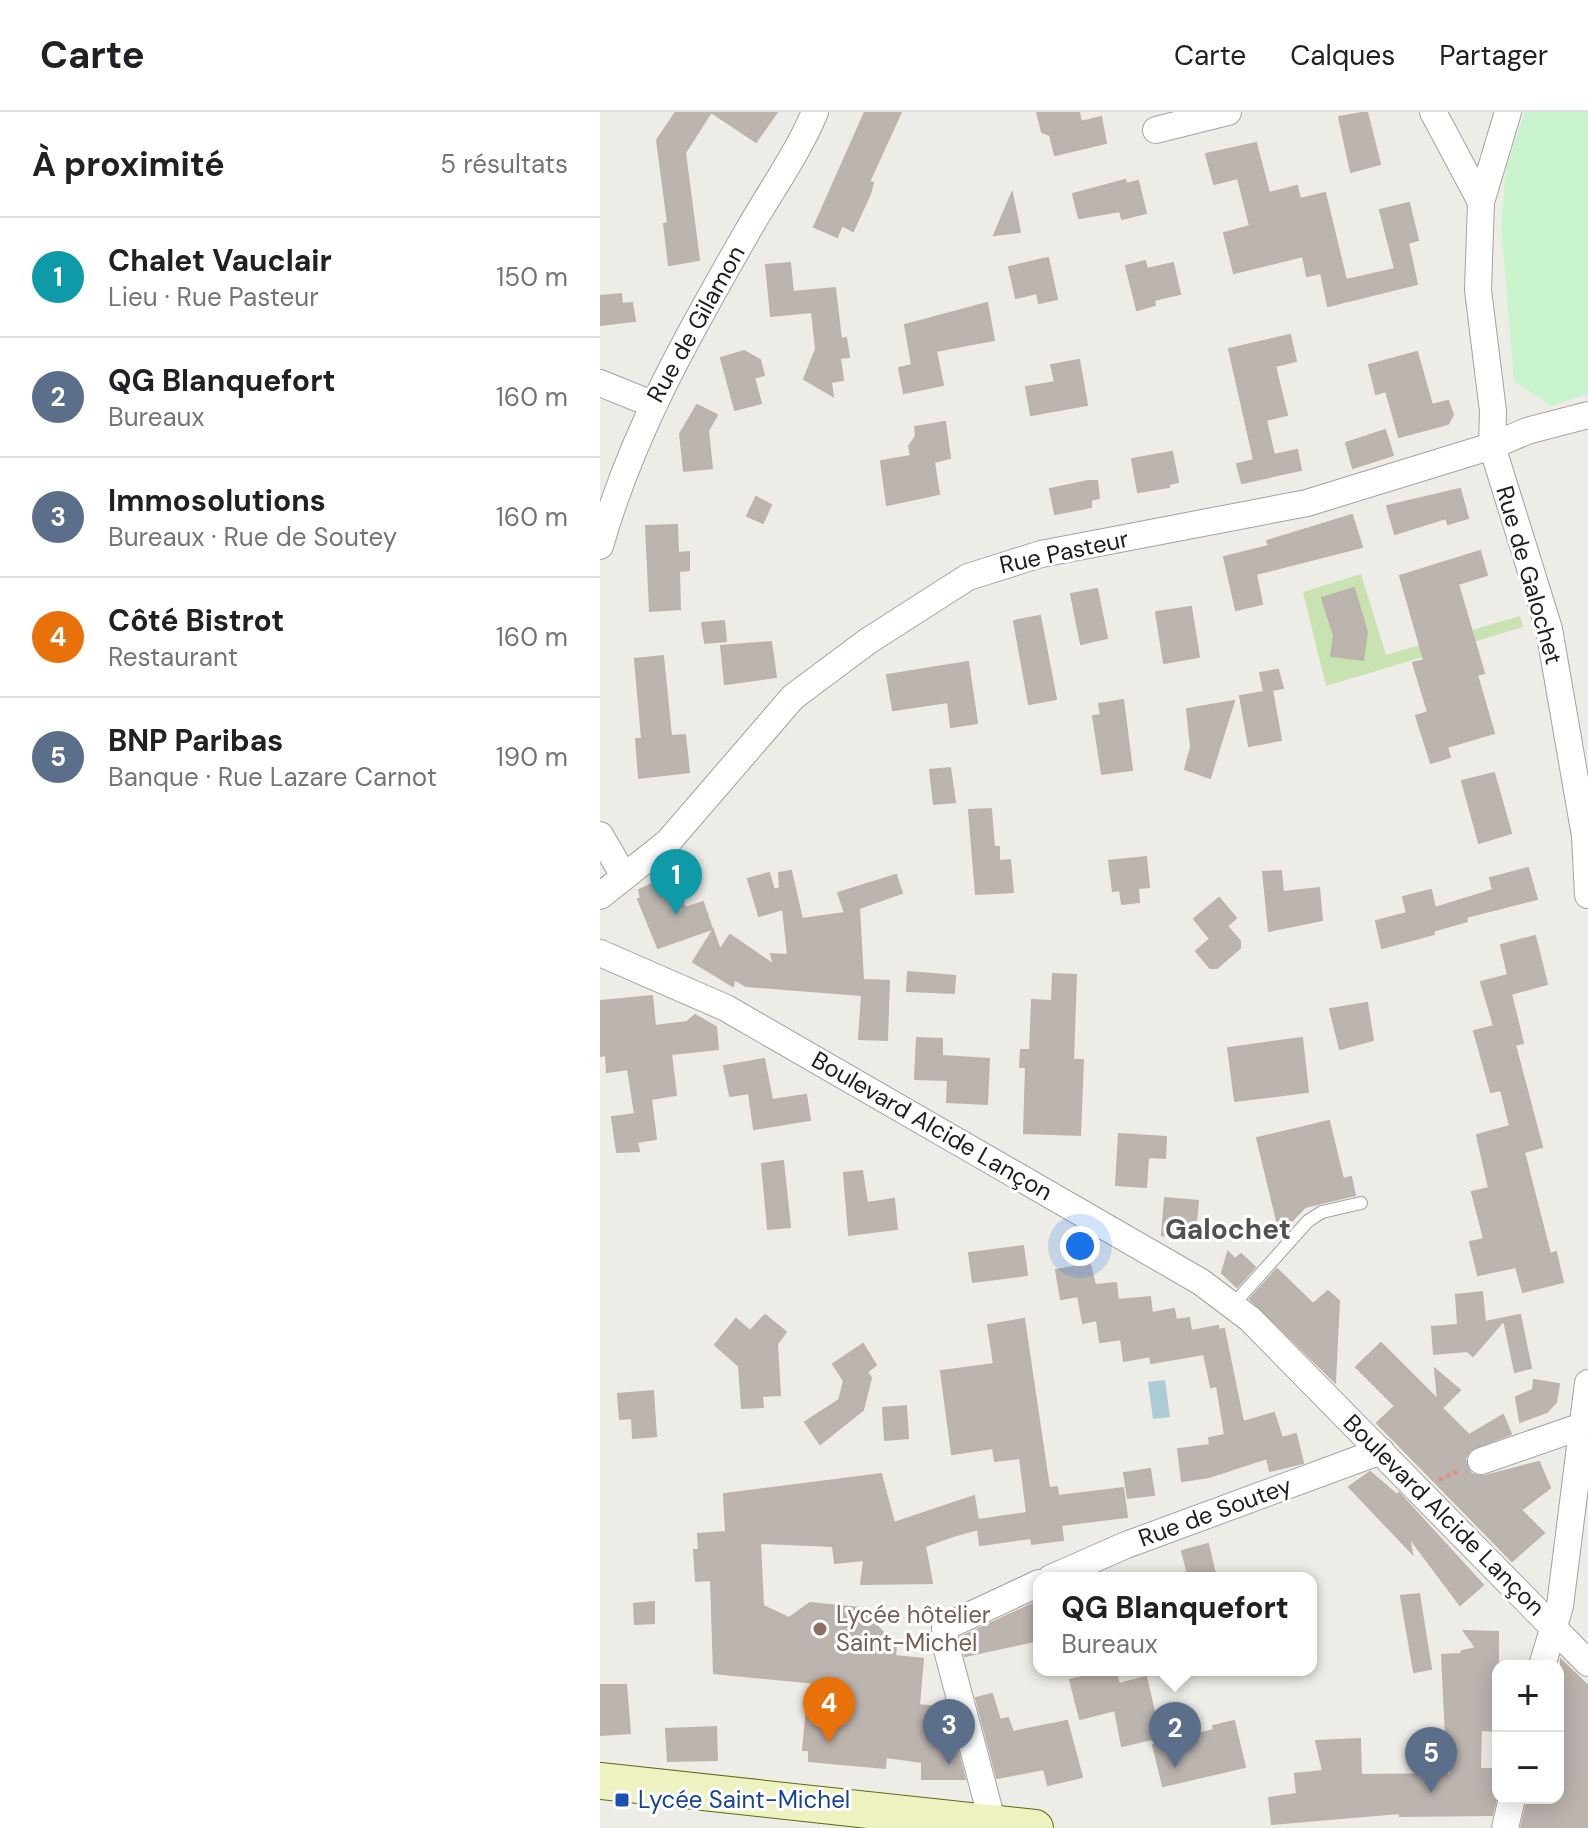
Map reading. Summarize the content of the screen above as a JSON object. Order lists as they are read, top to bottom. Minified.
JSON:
{"streets":{"street":["Rue de Gilamon","Rue Pasteur","Rue de Galochet","Boulevard Alcide Lançon","Rue de Soutey"]},"crossings":[["Rue Pasteur","Rue de Galochet"],["Boulevard Alcide Lançon","Rue de Soutey"]],"districts":["Galochet"],"places":{"other":["Lycée hôtelier Saint-Michel"],"transit":["Lycée Saint-Michel"]},"page":{"header":"Carte","nav":["Carte","Calques","Partager"],"heading":["À proximité","5 résultats"],"list":[{"mark":"1","name":"Chalet Vauclair","note":"Lieu · Rue Pasteur","value":"150 m"},{"mark":"2","name":"QG Blanquefort","note":"Bureaux","value":"160 m"},{"mark":"3","name":"Immosolutions","note":"Bureaux · Rue de Soutey","value":"160 m"},{"mark":"4","name":"Côté Bistrot","note":"Restaurant","value":"160 m"},{"mark":"5","name":"BNP Paribas","note":"Banque · Rue Lazare Carnot","value":"190 m"}],"pins":["1","4","3","2","5"],"popup":["QG Blanquefort","Bureaux"],"map_buttons":["+","−"]}}
